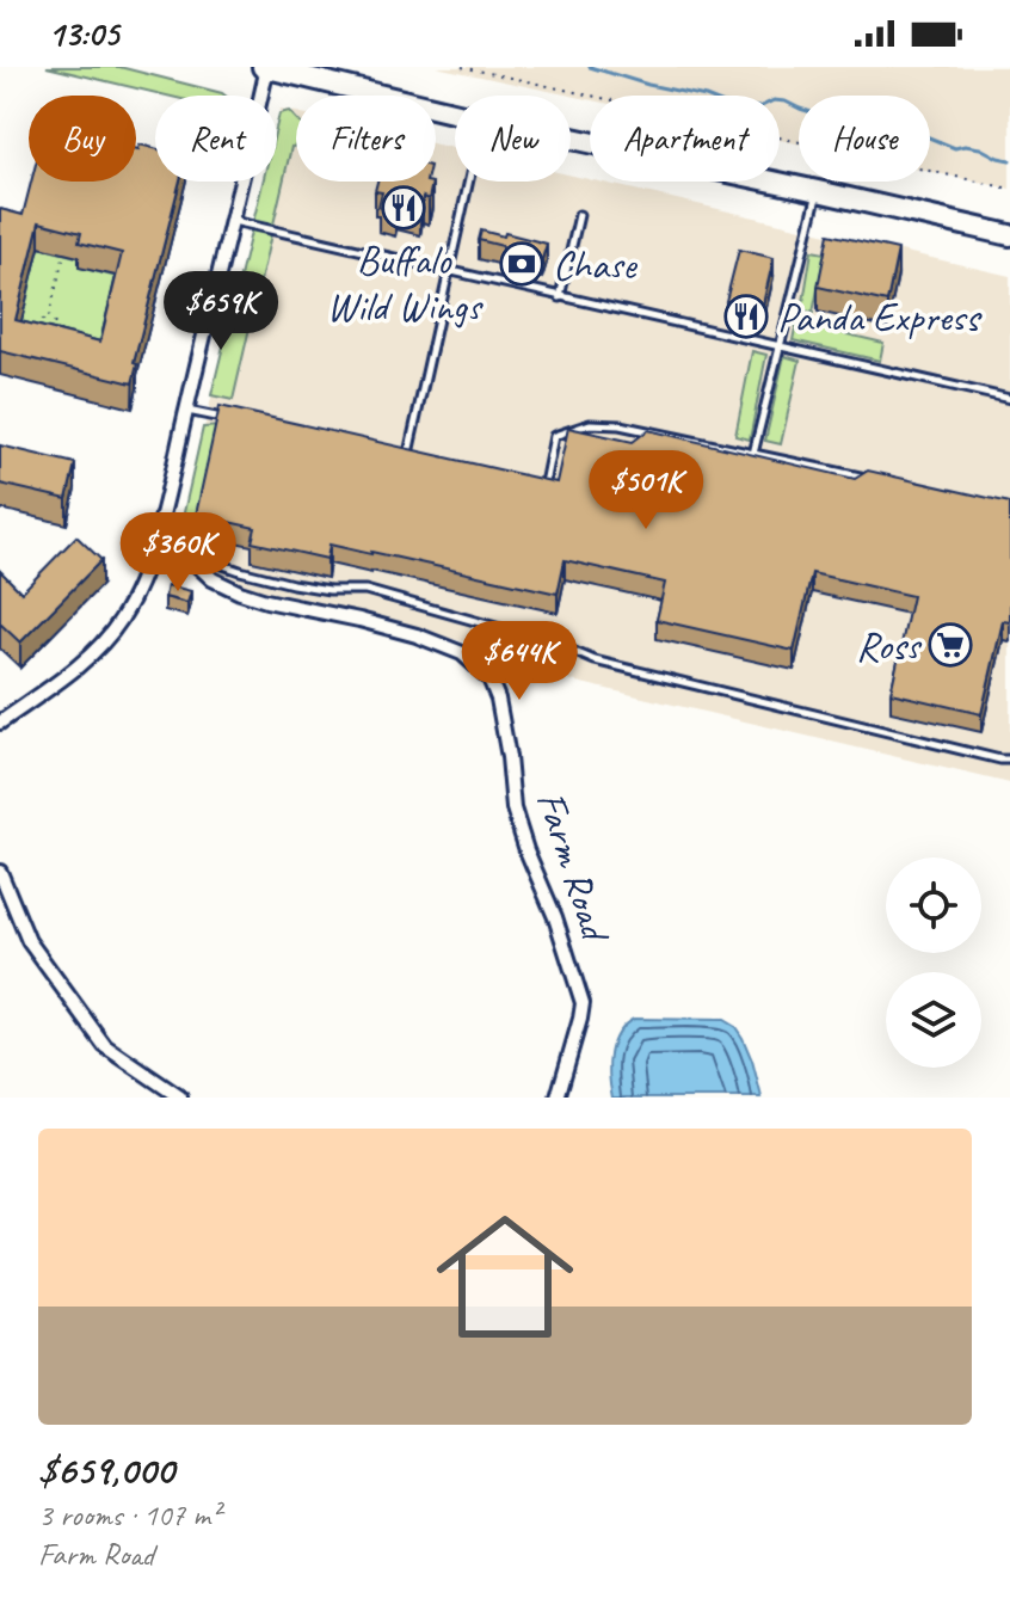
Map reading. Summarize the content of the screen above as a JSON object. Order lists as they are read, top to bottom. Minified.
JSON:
{"streets":{"street":["Farm Road"]},"places":{"restaurant":["Buffalo Wild Wings","Panda Express"],"bank":["Chase"],"supermarket":["Ross"]},"page":{"status":"13:05","chip":["Buy","Rent","Filters","New","Apartment","House"],"price":["$659K","$501K","$360K","$644K"],"list":[{"name":"$659,000","note":"3 rooms · 107 m² · Farm Road"}]}}
